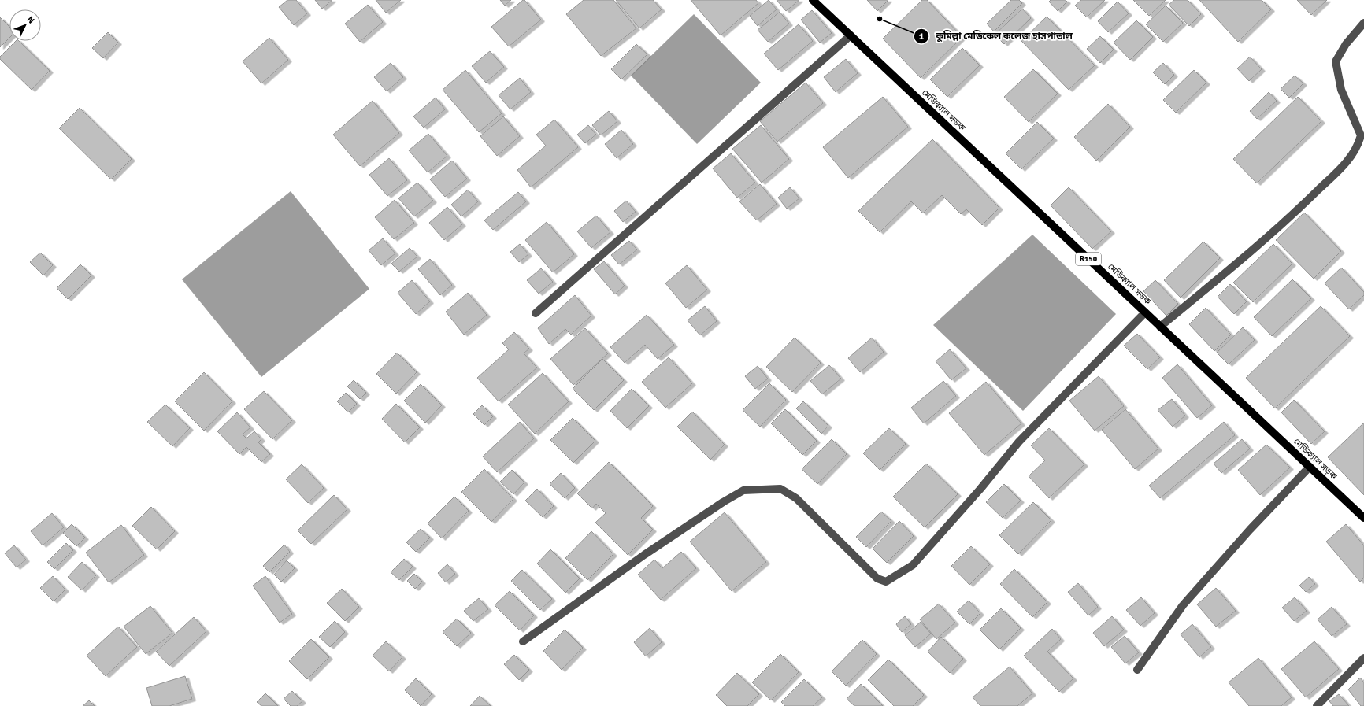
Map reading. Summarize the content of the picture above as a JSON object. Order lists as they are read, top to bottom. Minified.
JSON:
{"streets":{"main road":["মেডিক্যাল সড়ক","R150"]},"places":["কুমিল্লা মেডিকেল কলেজ হাসপাতাল"],"north":"top right"}
